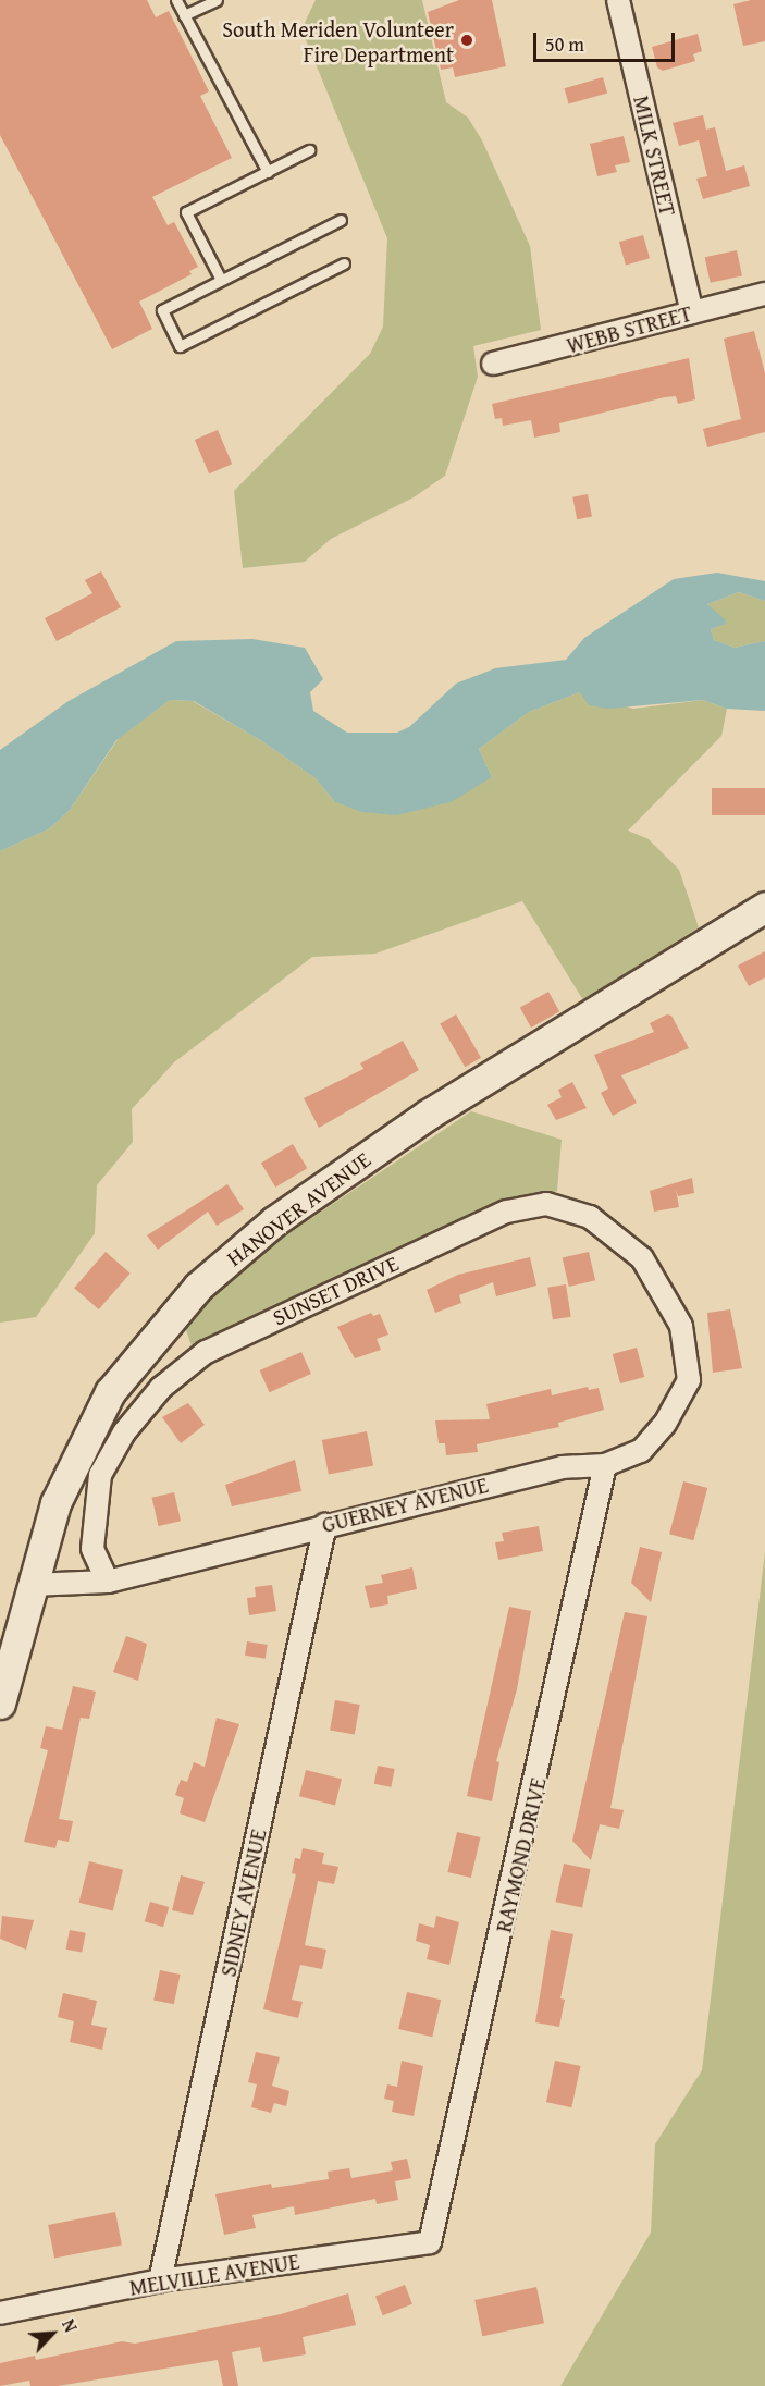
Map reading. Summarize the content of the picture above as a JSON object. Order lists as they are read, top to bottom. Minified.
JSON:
{"streets":{"main road":["HANOVER AVENUE"],"street":["MILK STREET","WEBB STREET","SUNSET DRIVE","GUERNEY AVENUE","RAYMOND DRIVE","SIDNEY AVENUE","MELVILLE AVENUE"]},"crossings":[["MILK STREET","WEBB STREET"],["HANOVER AVENUE","GUERNEY AVENUE"],["SUNSET DRIVE","GUERNEY AVENUE"],["GUERNEY AVENUE","RAYMOND DRIVE"],["GUERNEY AVENUE","SIDNEY AVENUE"],["RAYMOND DRIVE","MELVILLE AVENUE"],["SIDNEY AVENUE","MELVILLE AVENUE"]],"places":["South Meriden Volunteer Fire Department"],"scale_bar":"50 m","north":"top right"}
